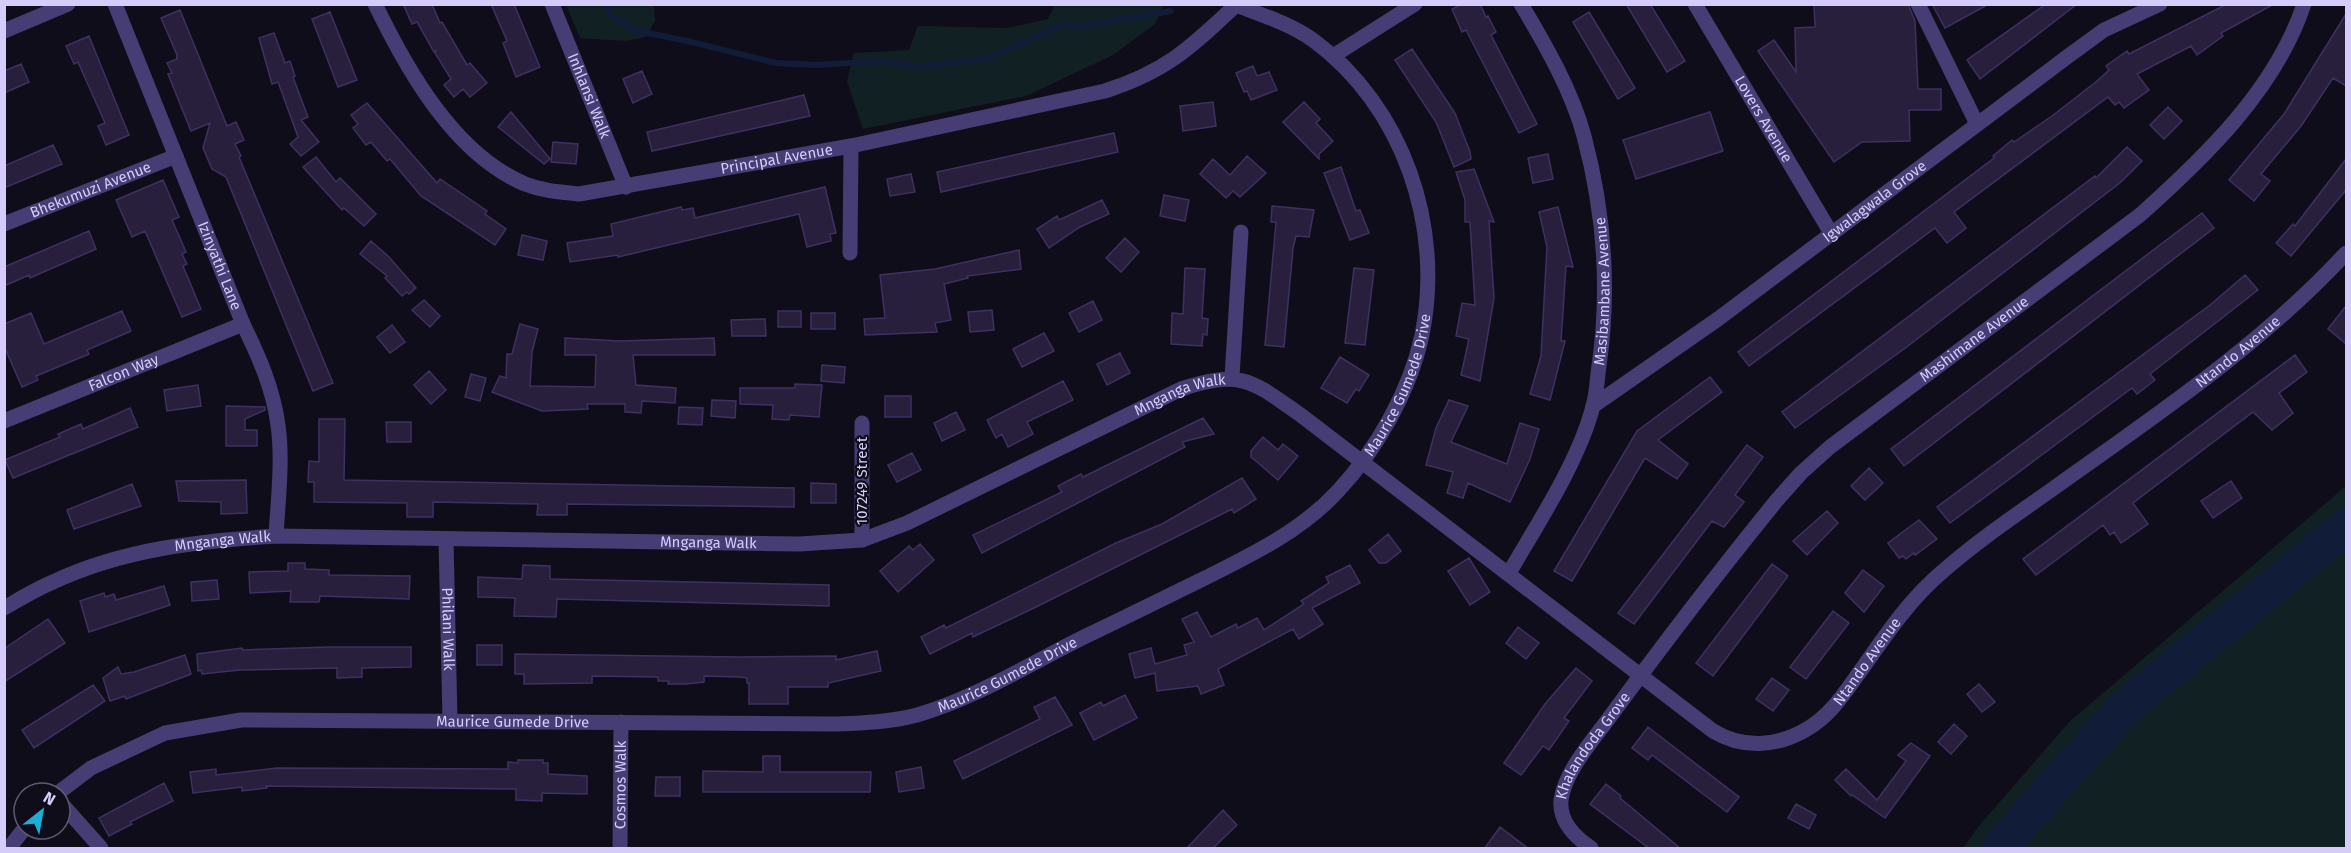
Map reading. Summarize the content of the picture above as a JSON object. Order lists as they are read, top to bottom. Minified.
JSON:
{"streets":{"street":["Inhlansi Walk","Lovers Avenue","Principal Avenue","Bhekumuzi Avenue","Igwalagwala Grove","Izinyathi Lane","Masibambane Avenue","Mashimane Avenue","Ntando Avenue","Falcon Way","Maurice Gumede Drive","Mnganga Walk","107249 Street","Philani Walk","Khalandoda Grove","Cosmos Walk"]},"crossings":[["Inhlansi Walk","Principal Avenue"],["Lovers Avenue","Igwalagwala Grove"],["Principal Avenue","Maurice Gumede Drive"],["Bhekumuzi Avenue","Izinyathi Lane"],["Igwalagwala Grove","Masibambane Avenue"],["Izinyathi Lane","Falcon Way"],["Izinyathi Lane","Mnganga Walk"],["Masibambane Avenue","Ntando Avenue"],["Mashimane Avenue","Ntando Avenue"],["Mashimane Avenue","Khalandoda Grove"],["Ntando Avenue","Maurice Gumede Drive"],["Ntando Avenue","Mnganga Walk"],["Ntando Avenue","Khalandoda Grove"],["Maurice Gumede Drive","Mnganga Walk"],["Maurice Gumede Drive","Philani Walk"],["Maurice Gumede Drive","Cosmos Walk"],["Mnganga Walk","107249 Street"],["Mnganga Walk","Philani Walk"]],"north":"top right"}
